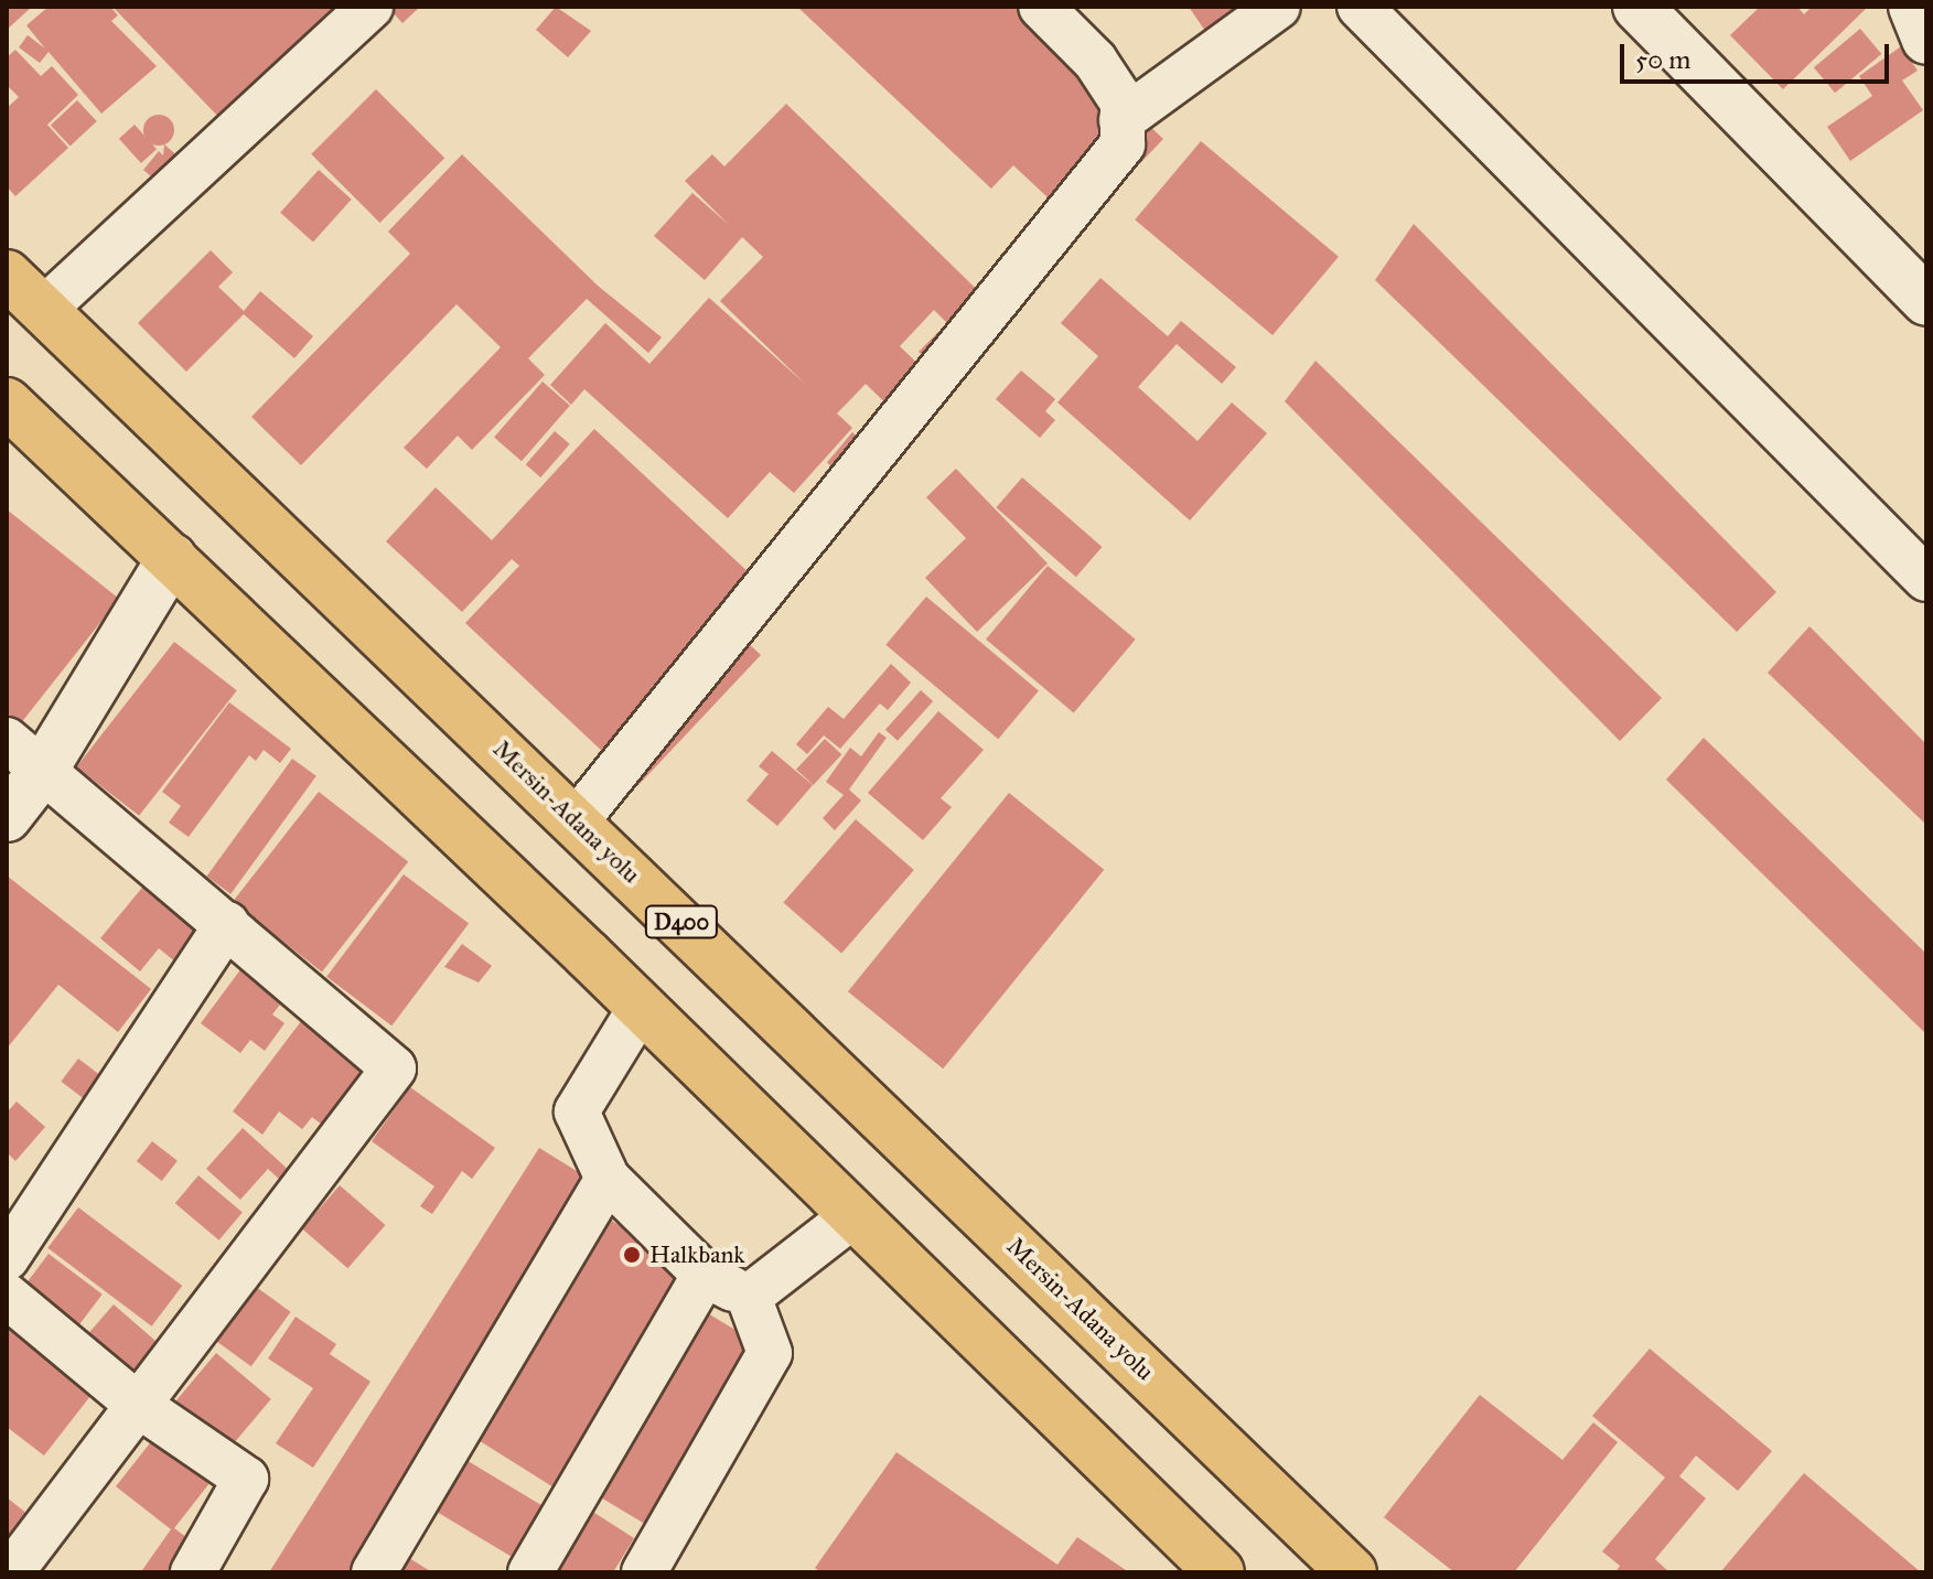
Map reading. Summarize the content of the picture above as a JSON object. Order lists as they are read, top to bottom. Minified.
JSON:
{"streets":{"highway":["Mersin-Adana yolu","D400"]},"places":["Halkbank"],"scale_bar":"50 m"}
